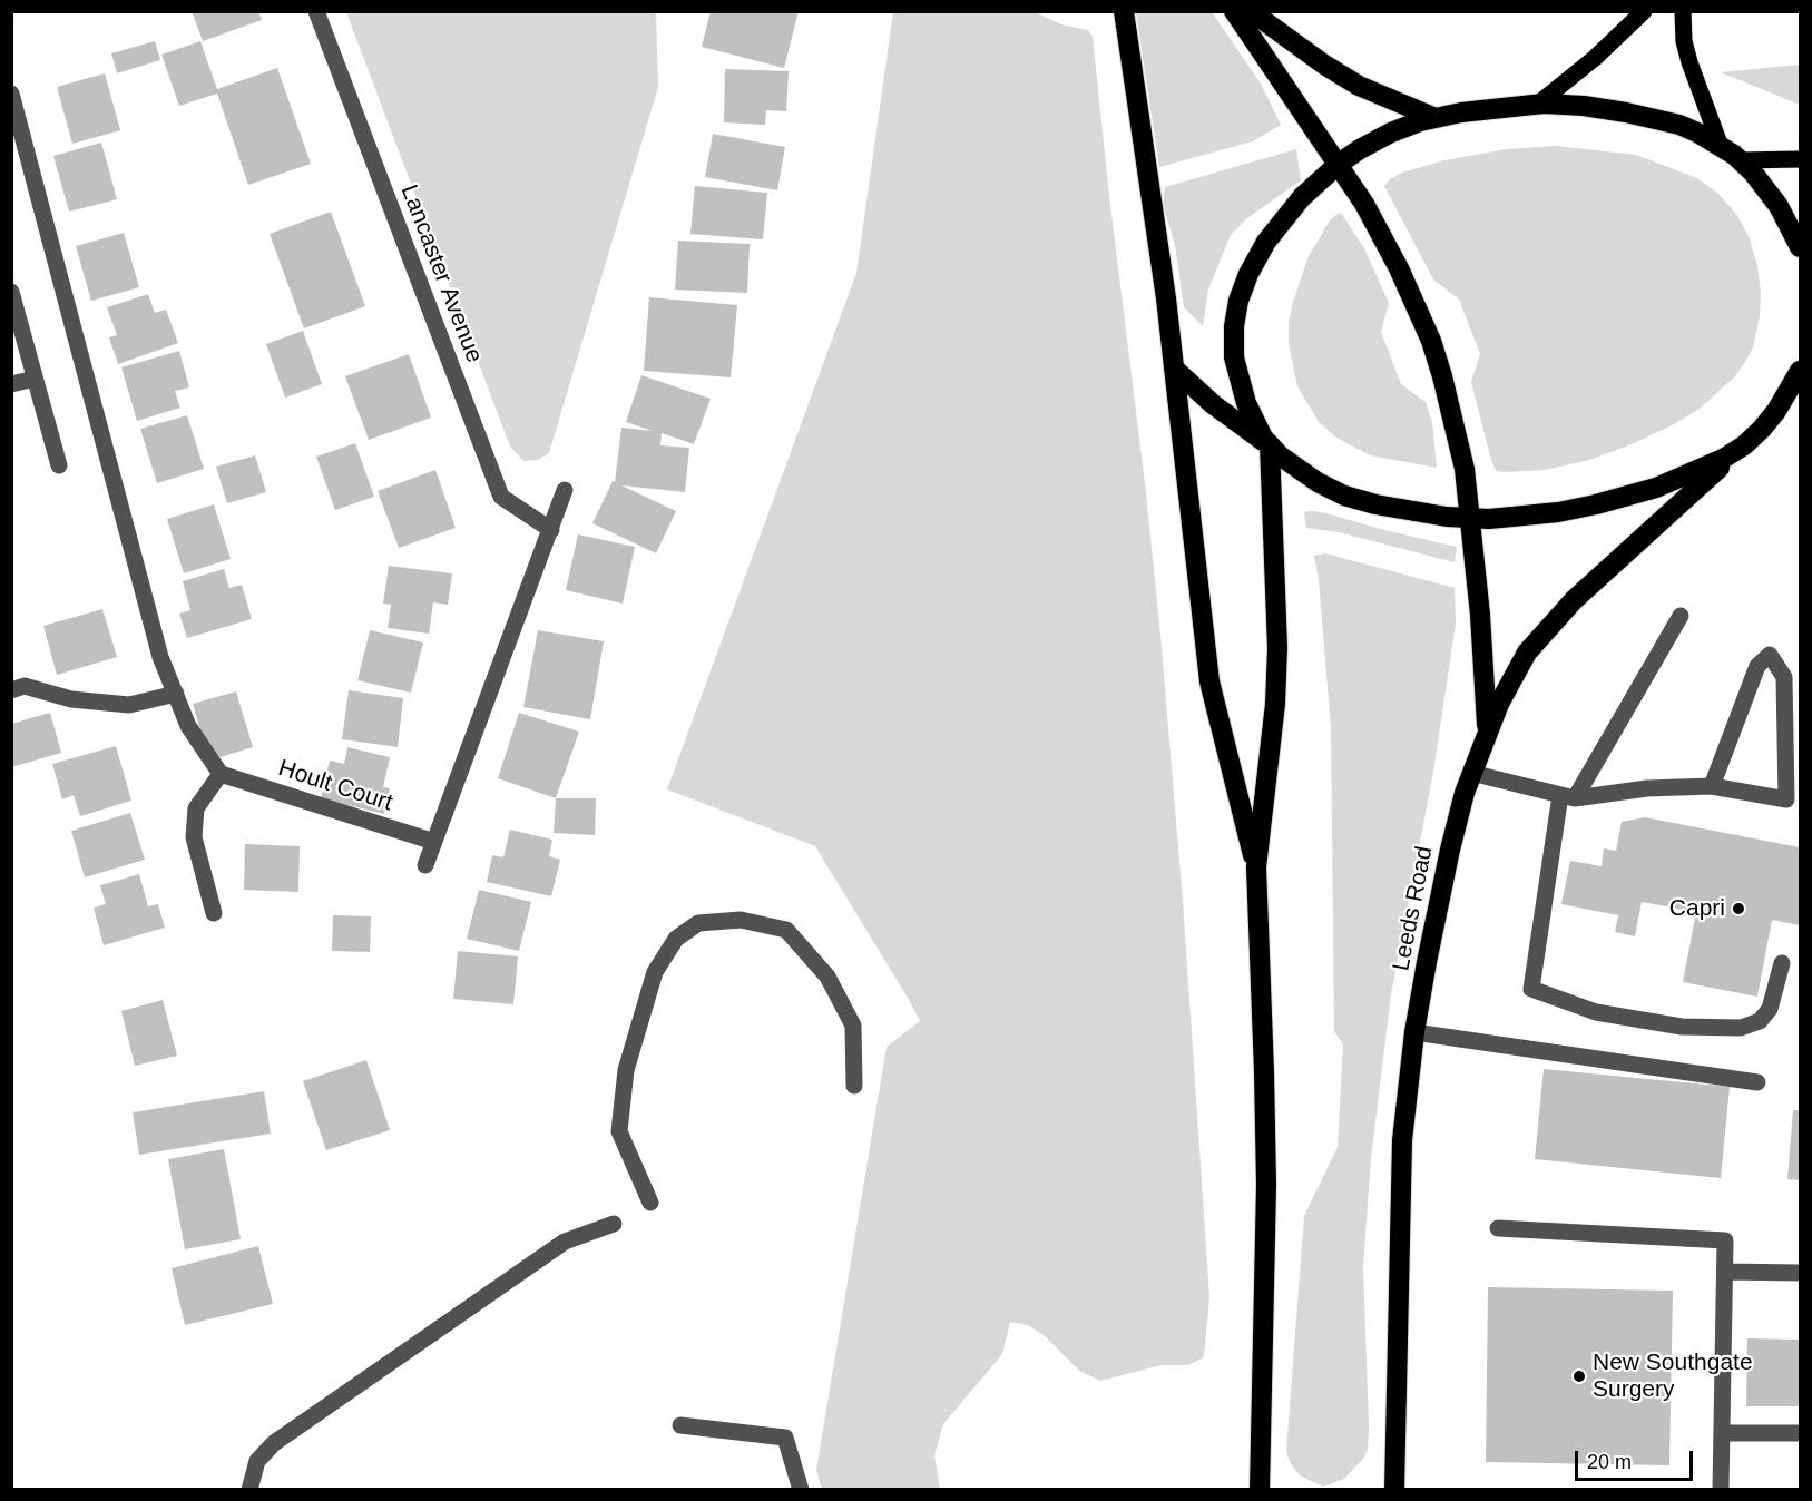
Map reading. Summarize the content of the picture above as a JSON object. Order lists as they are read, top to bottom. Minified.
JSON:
{"streets":{"highway":["Leeds Road"],"street":["Lancaster Avenue","Hoult Court"]},"places":["Capri","New Southgate Surgery"],"scale_bar":"20 m"}
